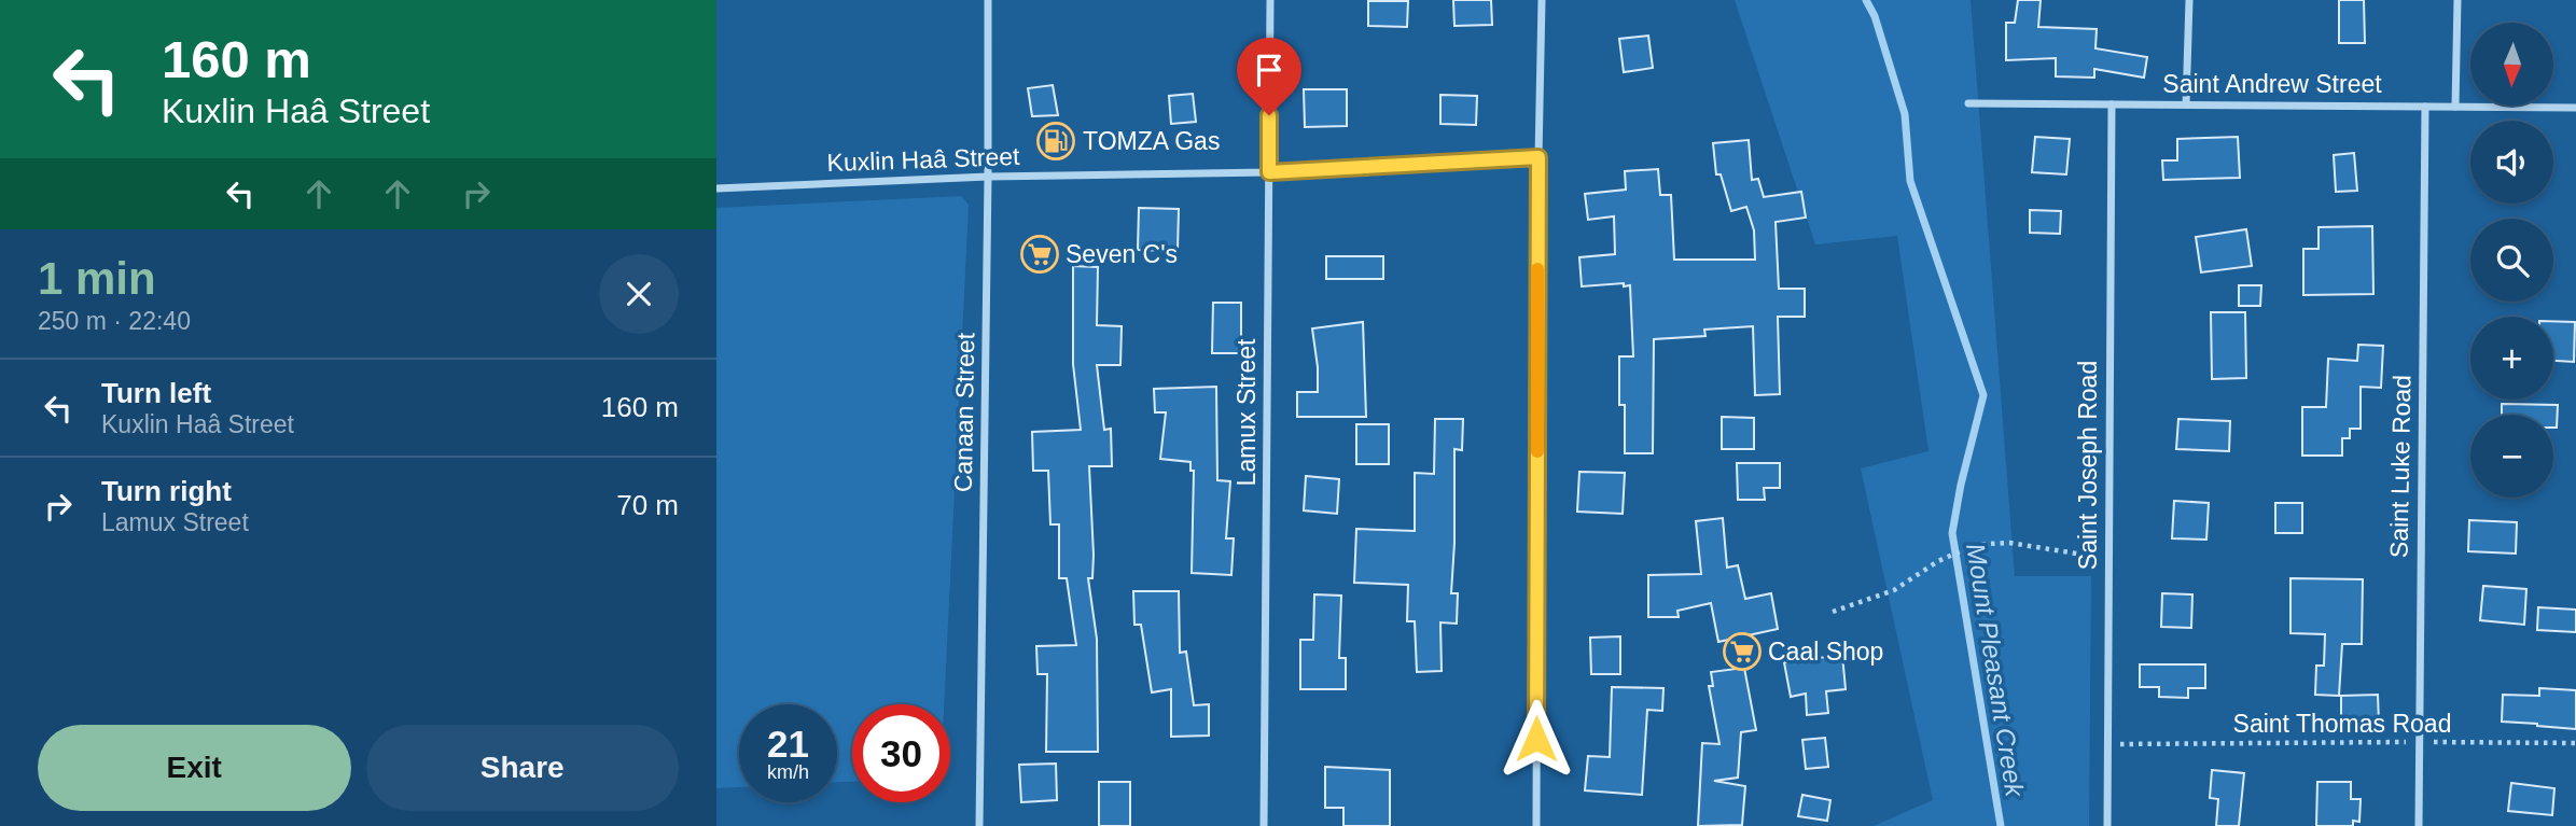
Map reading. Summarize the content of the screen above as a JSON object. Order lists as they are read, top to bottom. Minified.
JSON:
{"streets":{"street":["Saint Andrew Street","Kuxlin Haâ Street","Canaan Street","Lamux Street","Saint Joseph Road","Saint Luke Road"],"path":["Saint Thomas Road"]},"crossings":[["Saint Andrew Street","Saint Joseph Road"],["Saint Andrew Street","Saint Luke Road"],["Kuxlin Haâ Street","Canaan Street"],["Kuxlin Haâ Street","Lamux Street"],["Saint Joseph Road","Saint Thomas Road"],["Saint Luke Road","Saint Thomas Road"]],"water":["Mount Pleasant Creek"],"places":{"fuel station":["TOMZA Gas"],"supermarket":["Seven C's","Caal Shop"]},"north":"bottom","page":{"turn":["160 m","Kuxlin Haâ Street"],"map_buttons":["+","−"],"heading":["1 min","250 m · 22:40"],"list":[{"name":"Turn left","note":"Kuxlin Haâ Street","value":"160 m"},{"name":"Turn right","note":"Lamux Street","value":"70 m"}],"speed":"21 km/h","limit":"30","buttons":["Exit","Share"]}}
